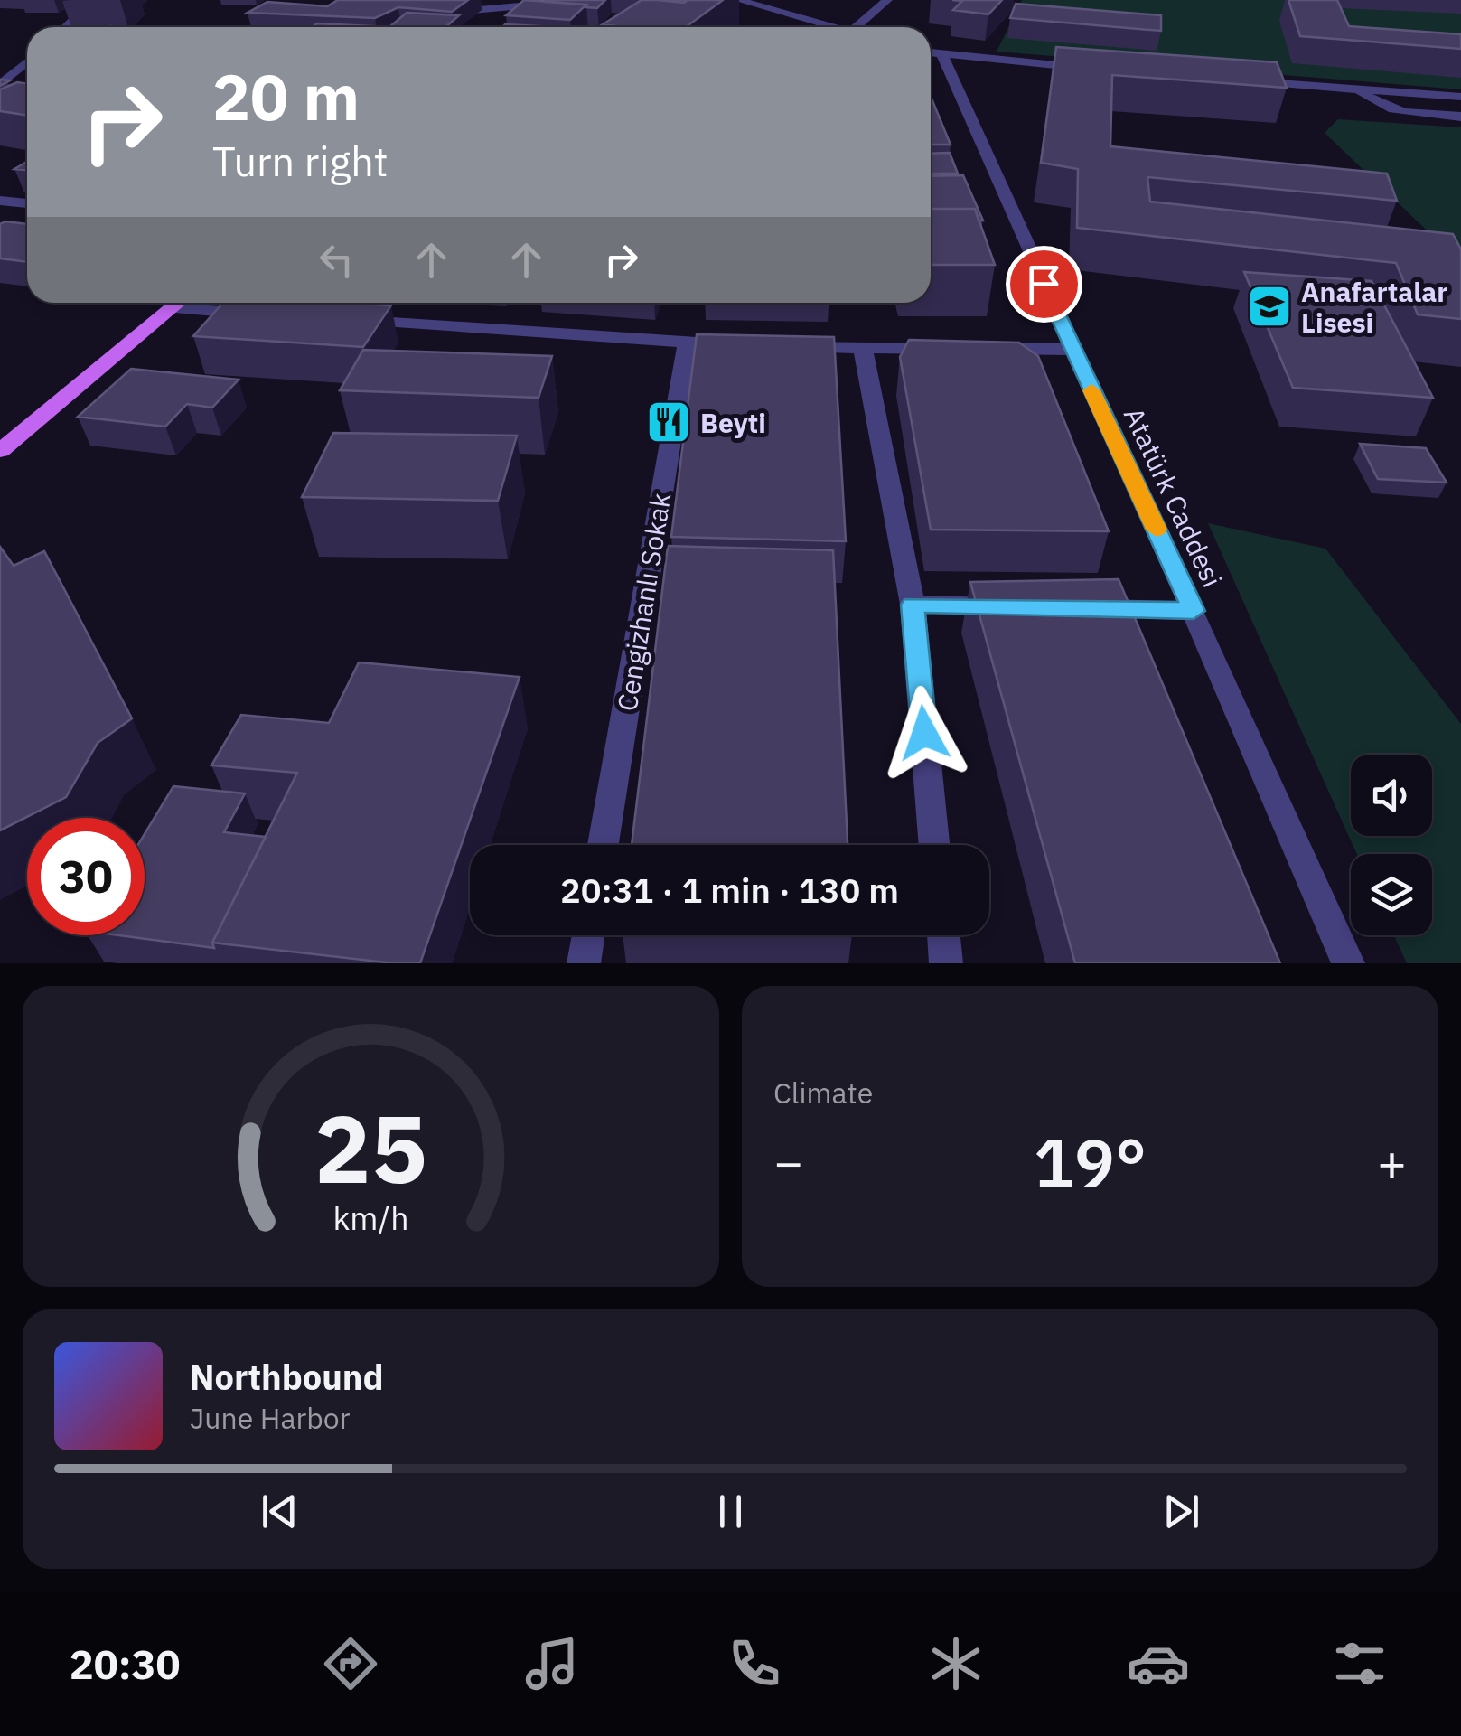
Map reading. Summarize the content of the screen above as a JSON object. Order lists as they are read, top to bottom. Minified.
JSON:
{"streets":{"street":["Atatürk Caddesi","Cengizhanlı Sokak"]},"places":{"school or university":["Anafartalar Lisesi"],"restaurant":["Beyti"]},"page":{"turn":["20 m","Turn right"],"limit":"30","trip":"20:31 · 1 min · 130 m","tile":"Climate","heat":["−","19°","+"],"song":["Northbound","June Harbor"],"tabs":"20:30","gauge":["25","km/h"]}}
